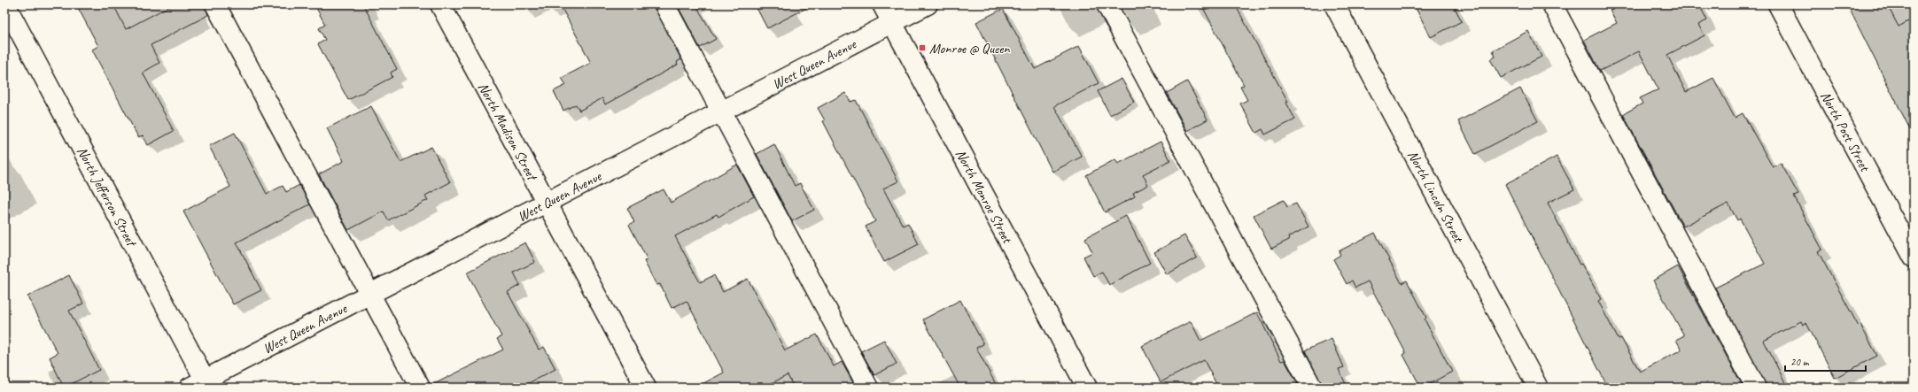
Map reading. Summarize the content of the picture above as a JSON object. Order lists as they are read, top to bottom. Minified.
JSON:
{"streets":{"street":["West Queen Avenue","North Madison Street","North Post Street","North Jefferson Street","North Monroe Street","North Lincoln Street"]},"crossings":[["West Queen Avenue","North Madison Street"],["West Queen Avenue","North Jefferson Street"],["West Queen Avenue","North Monroe Street"]],"places":{"transit":["Monroe @ Queen"]},"scale_bar":"20 m"}
